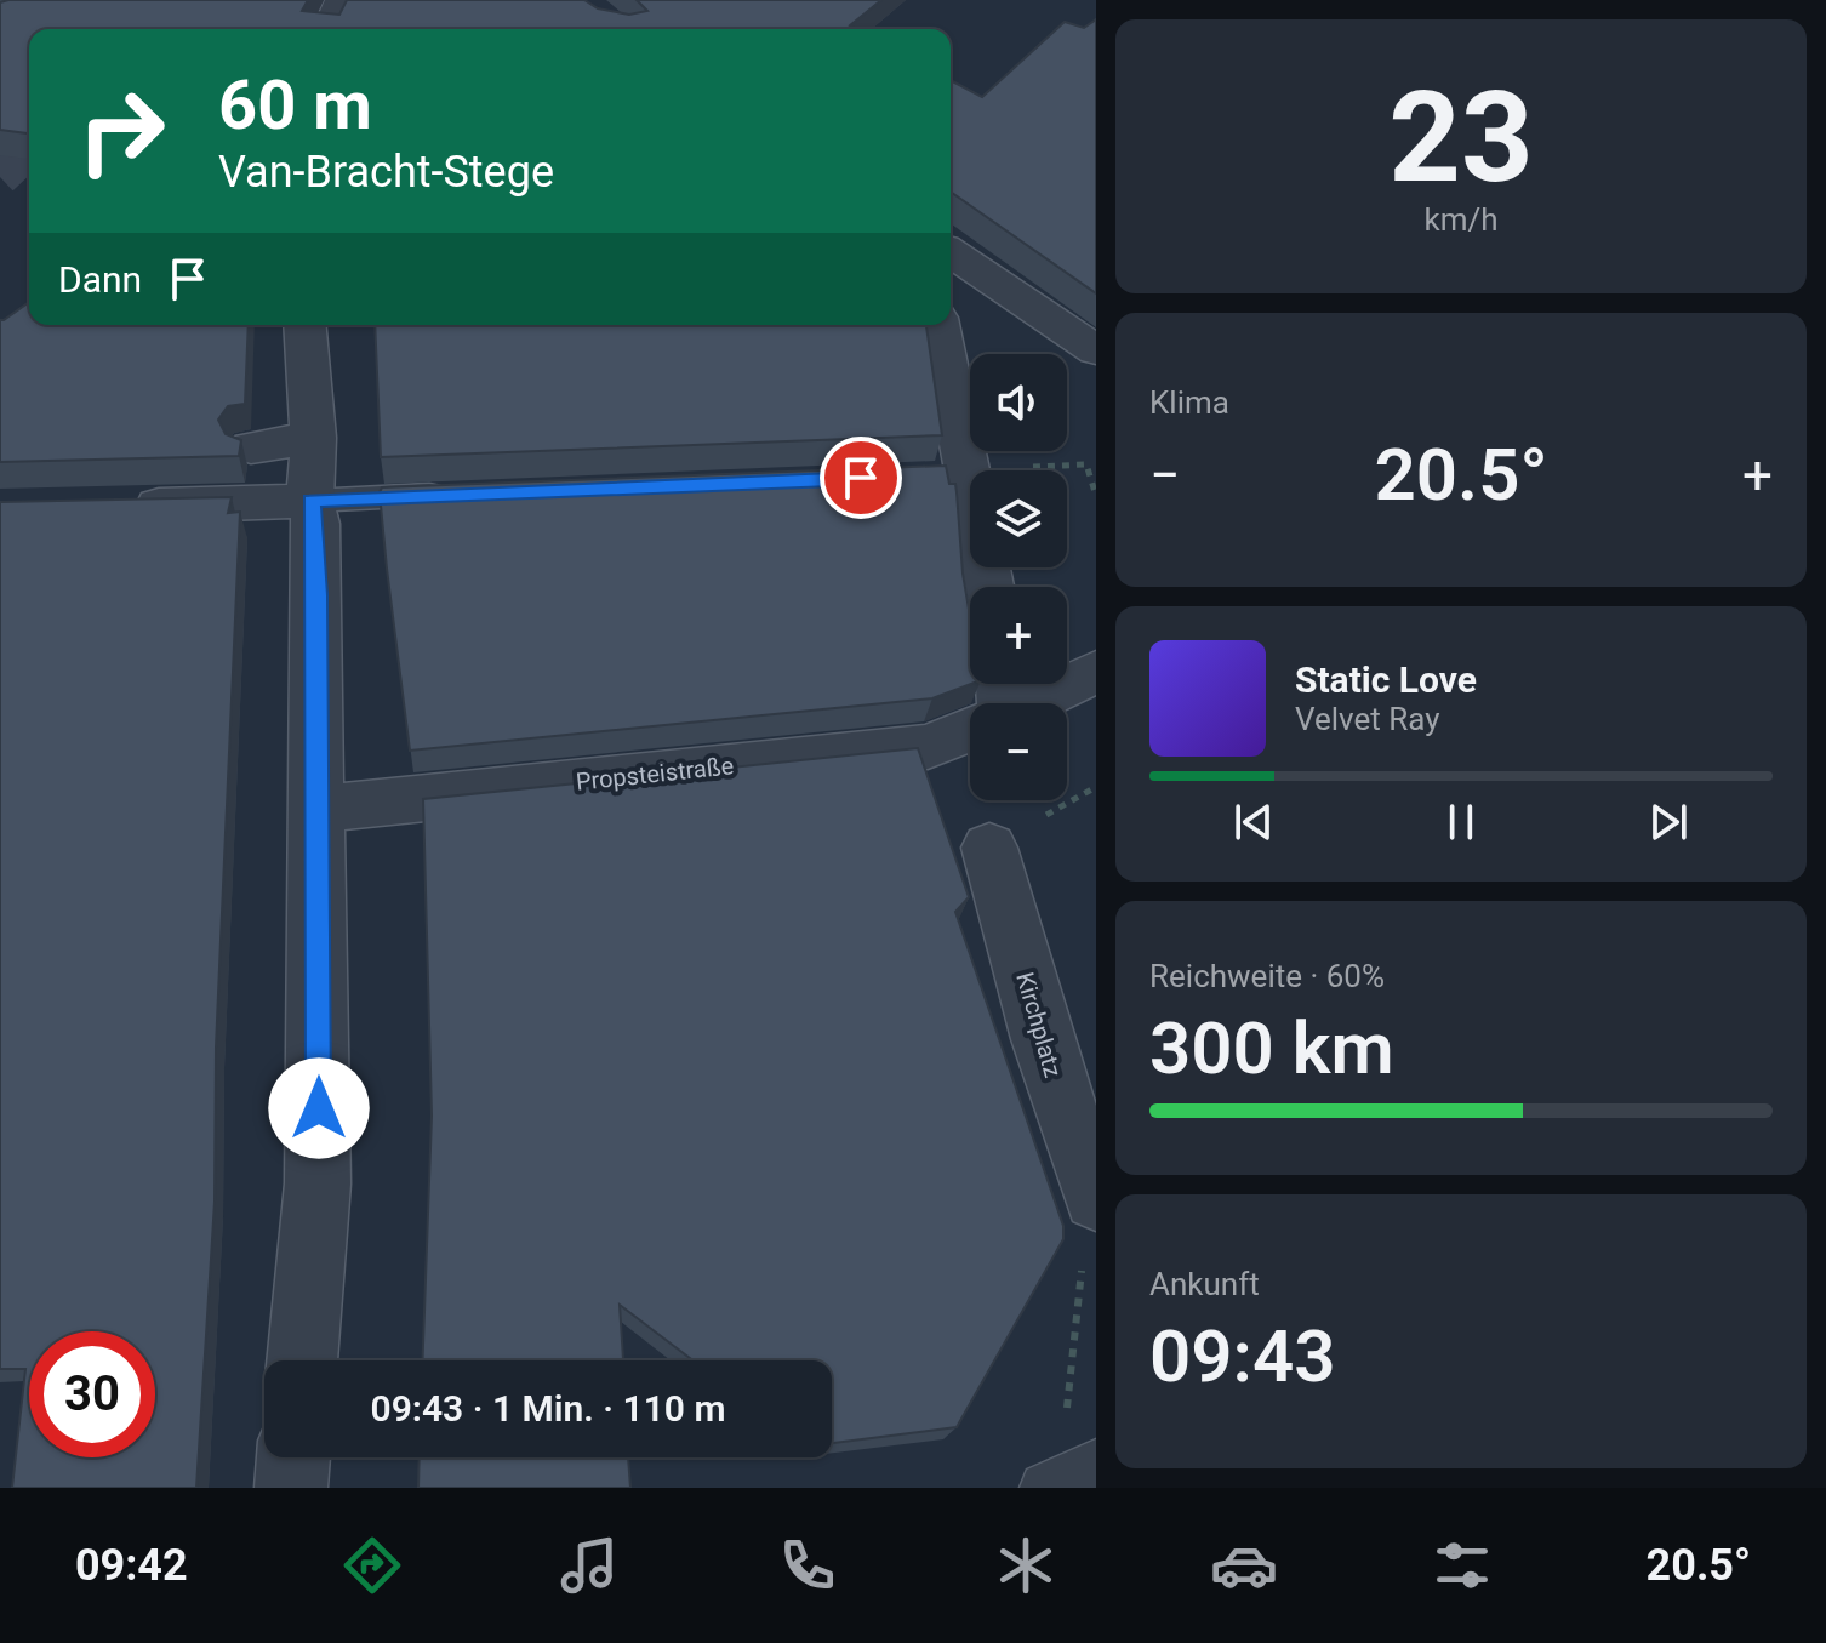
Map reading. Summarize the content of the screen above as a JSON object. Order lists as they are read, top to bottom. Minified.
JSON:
{"streets":{"street":["Propsteistraße","Kirchplatz"]},"page":{"tile":[["23","km/h"],"Klima",["Reichweite · 60%","300 km"],["Ankunft","09:43"]],"turn":["60 m","Van-Bracht-Stege"],"then":"Dann","map_buttons":["+","−"],"heat":["−","20.5°","+"],"song":["Static Love","Velvet Ray"],"limit":"30","trip":"09:43 · 1 Min. · 110 m","tabs":["09:42","20.5°"]}}
